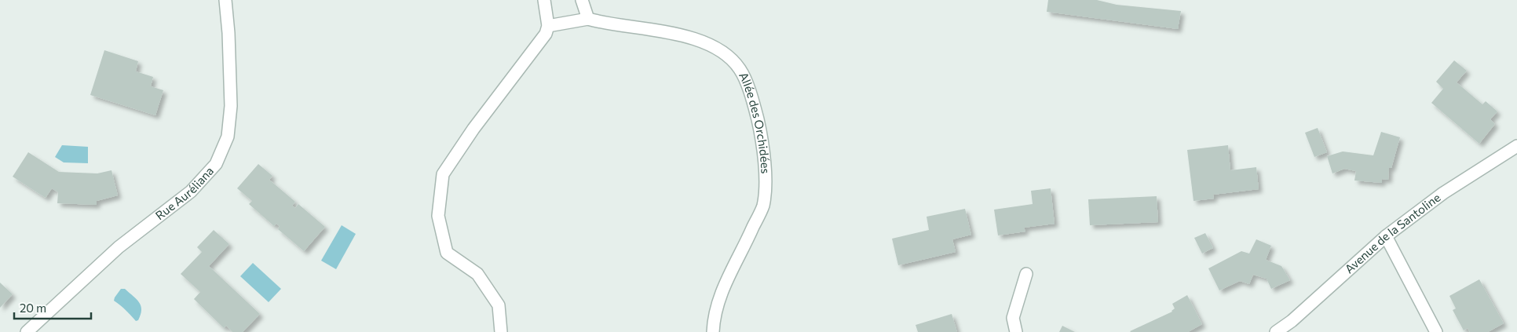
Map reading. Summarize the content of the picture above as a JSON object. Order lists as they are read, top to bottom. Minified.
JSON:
{"streets":{"street":["Allée des Orchidées","Rue Auréliana","Avenue de la Santoline"]},"scale_bar":"20 m"}
